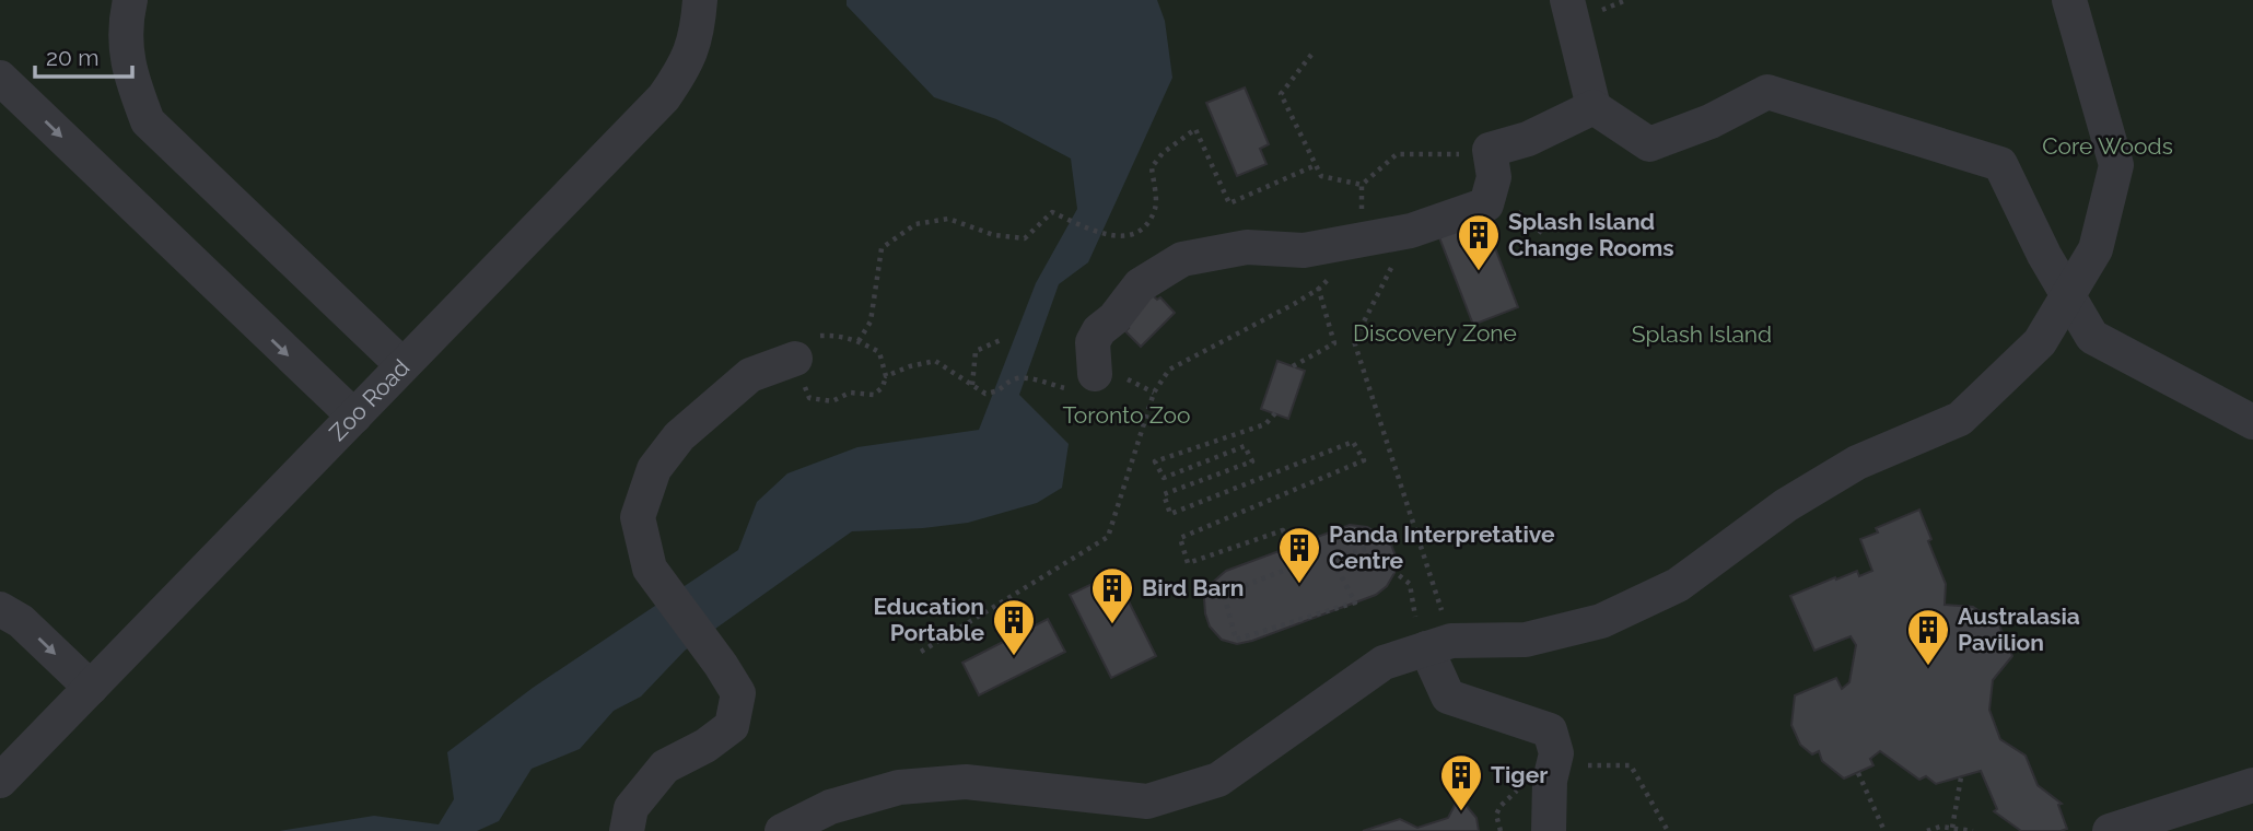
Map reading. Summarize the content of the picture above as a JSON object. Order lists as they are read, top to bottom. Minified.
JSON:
{"streets":{"street":["Zoo Road"]},"parks":["Core Woods","Discovery Zone","Splash Island","Toronto Zoo"],"places":{"building":["Splash Island Change Rooms","Panda Interpretative Centre","Bird Barn","Education Portable","Australasia Pavilion","Tiger"]},"scale_bar":"20 m"}
